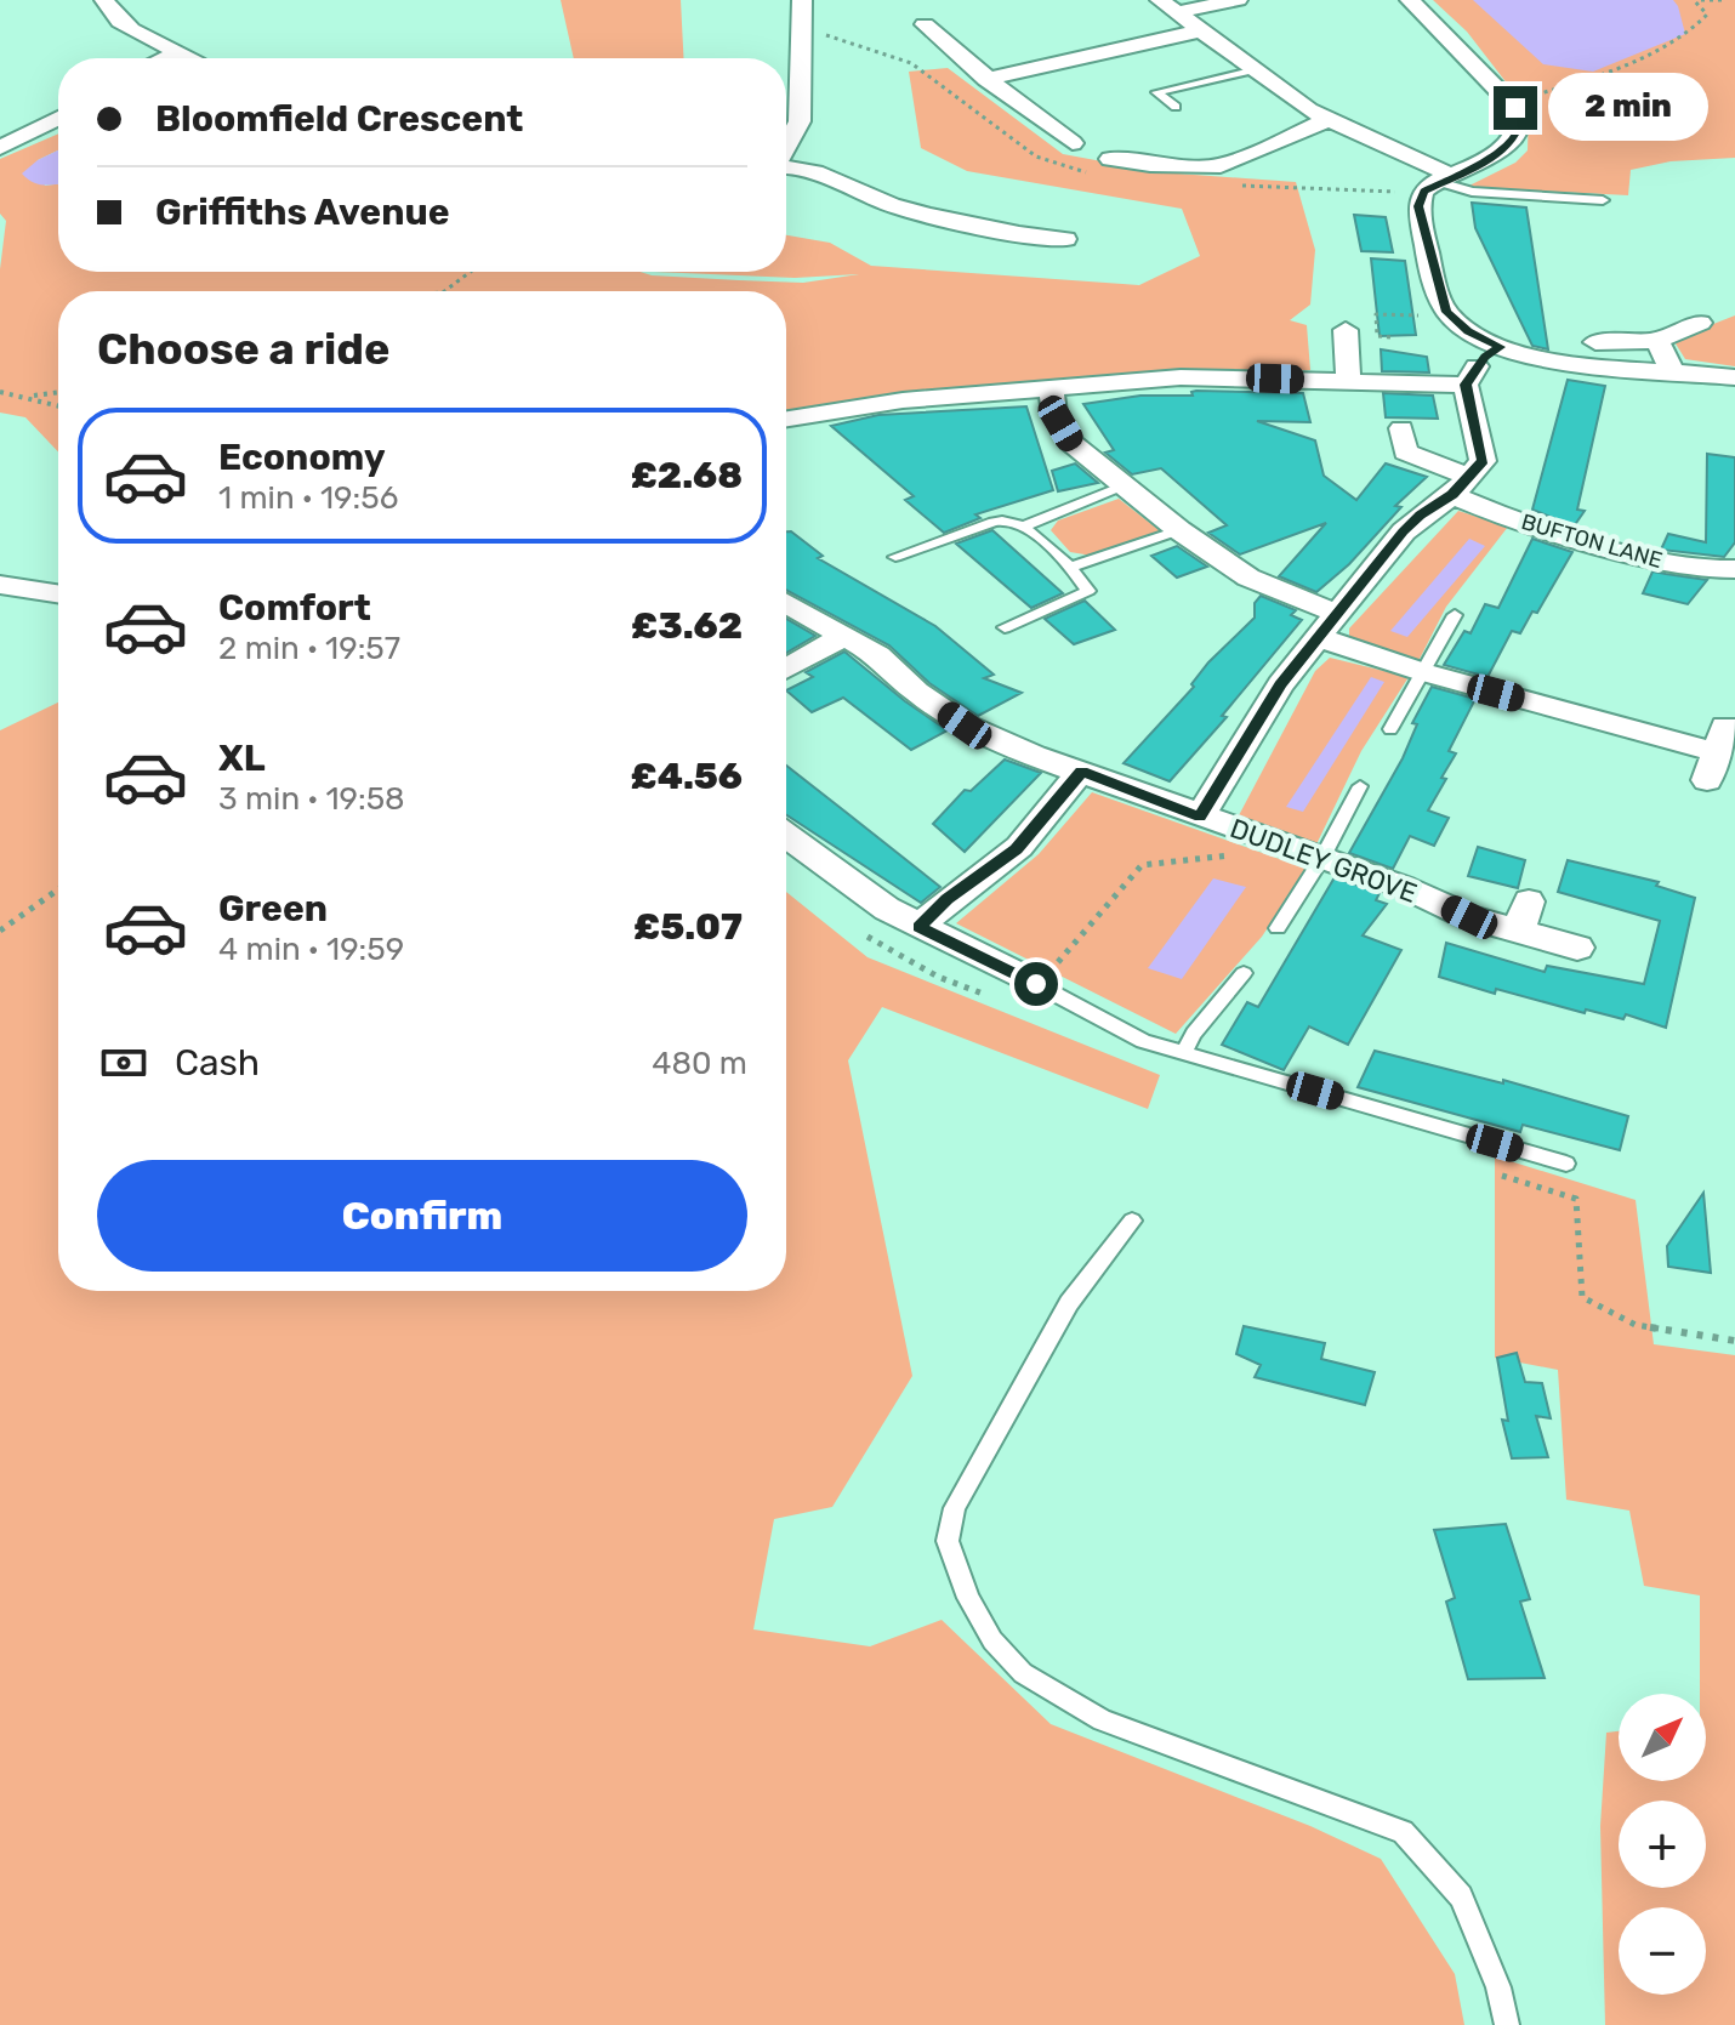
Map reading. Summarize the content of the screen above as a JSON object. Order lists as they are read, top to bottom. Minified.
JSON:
{"streets":{"street":["BUFTON LANE","DUDLEY GROVE"]},"north":"top right","page":{"banner":["Bloomfield Crescent","Griffiths Avenue"],"bubble":"2 min","heading":"Choose a ride","list":[{"name":"Economy","note":"1 min · 19:56","value":"£2.68"},{"name":"Comfort","note":"2 min · 19:57","value":"£3.62"},{"name":"XL","note":"3 min · 19:58","value":"£4.56"},{"name":"Green","note":"4 min · 19:59","value":"£5.07"}],"pay":["Cash","480 m"],"buttons":"Confirm","map_buttons":["+","−"]}}
